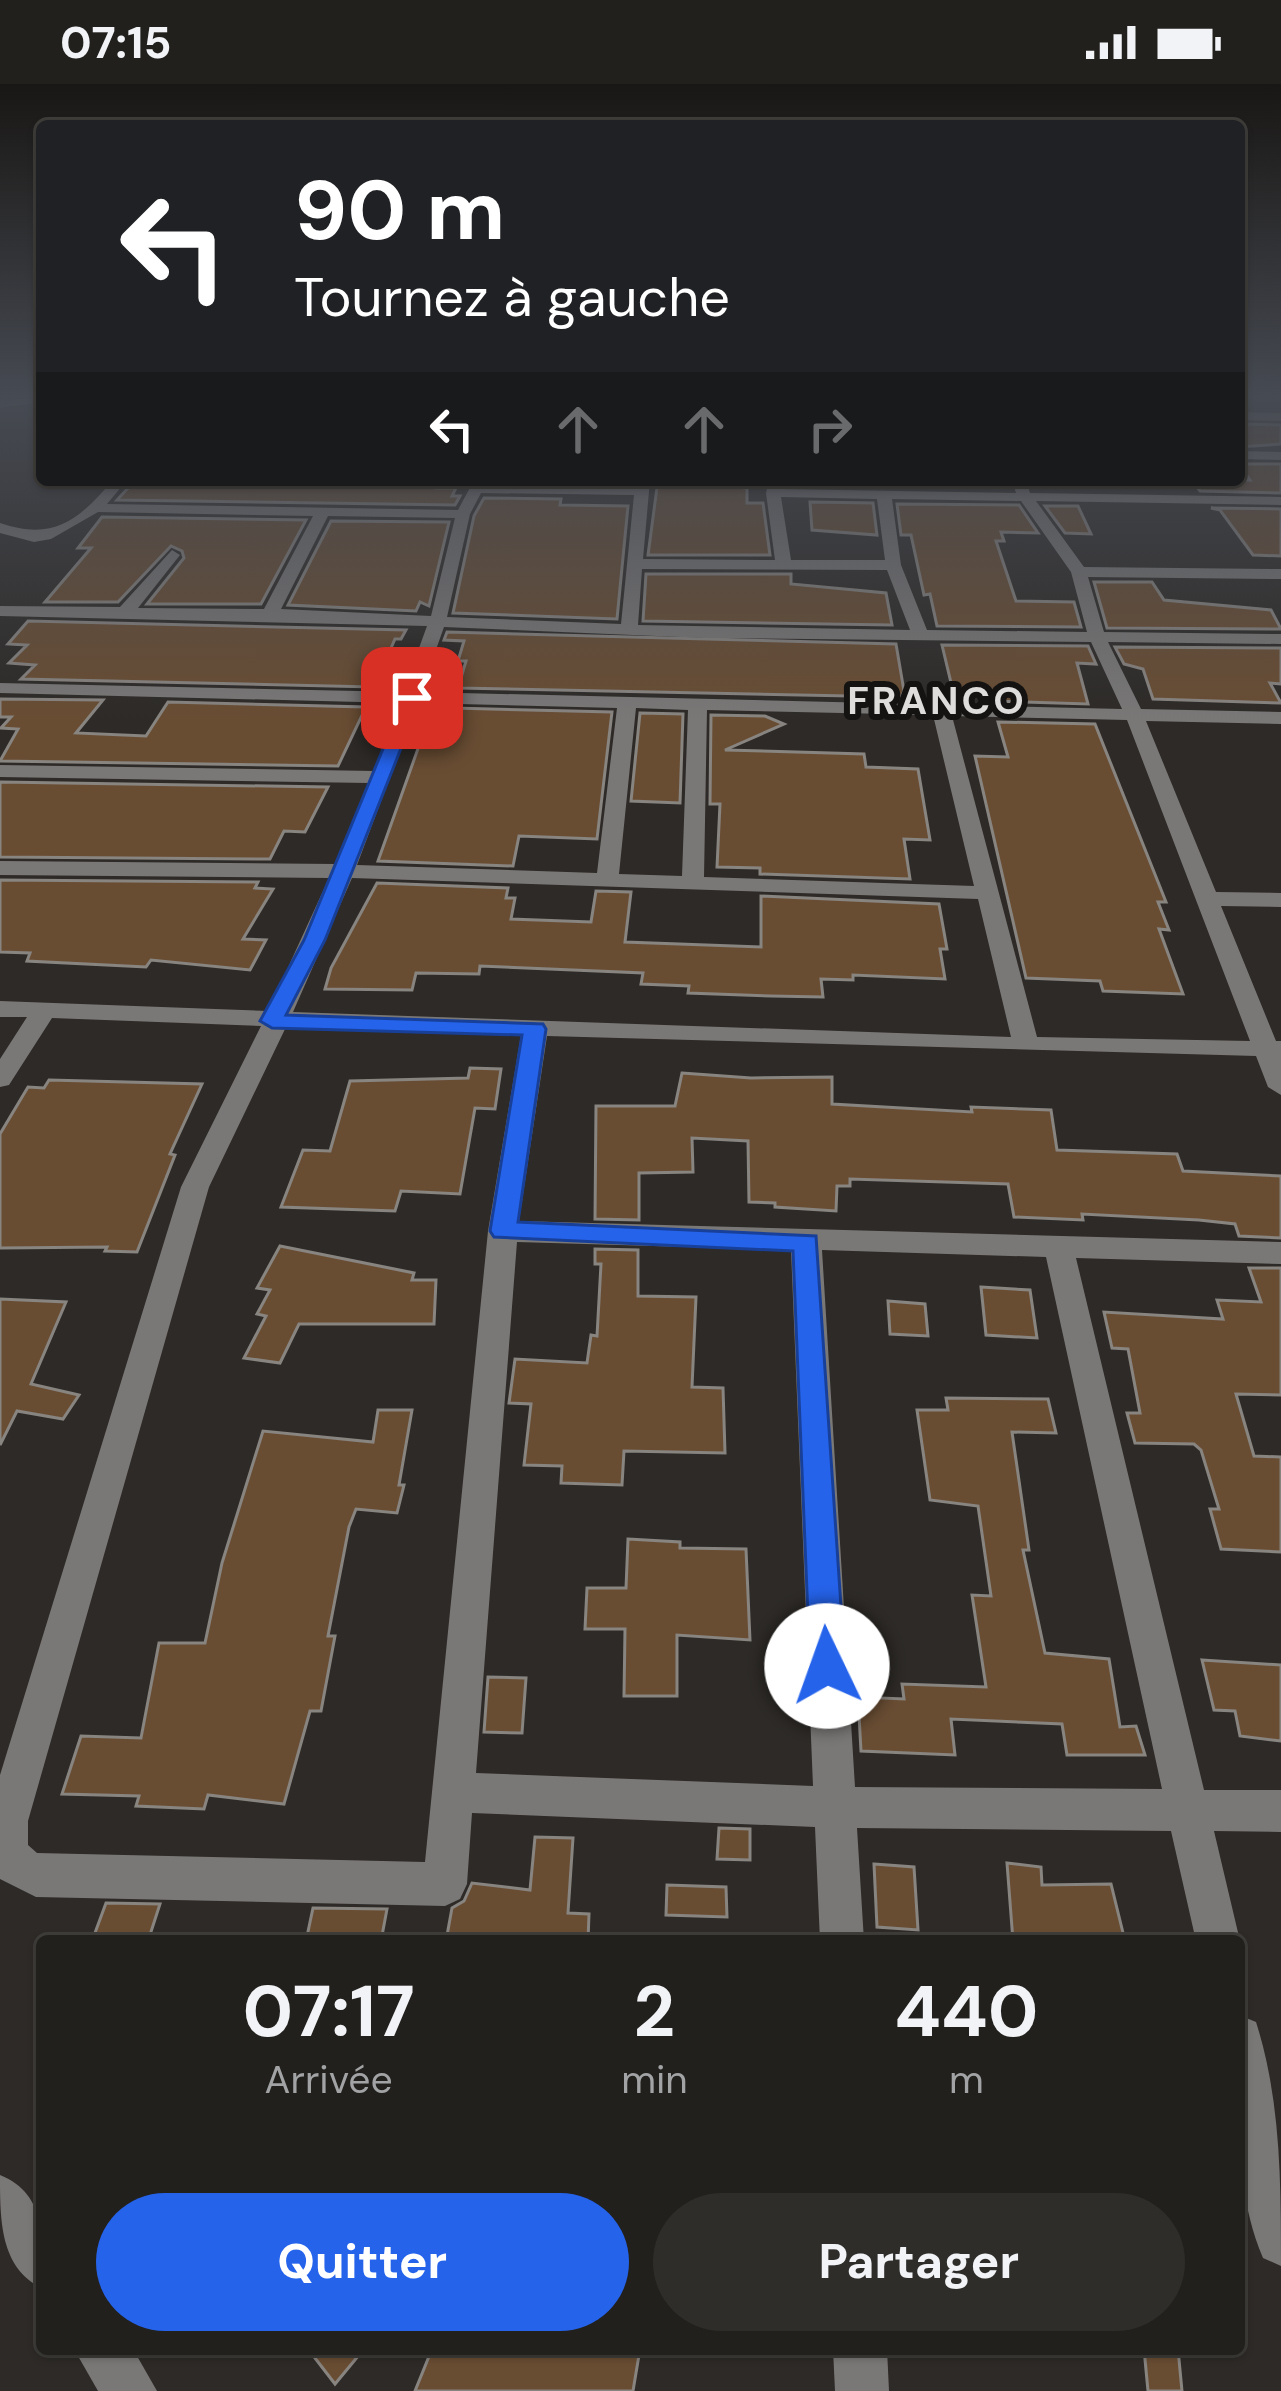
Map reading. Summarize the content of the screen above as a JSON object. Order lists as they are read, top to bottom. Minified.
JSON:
{"districts":["FRANCO"],"page":{"status":"07:15","turn":["90 m","Tournez à gauche"],"eta":["07:17","Arrivée","2","min","440","m"],"buttons":["Quitter","Partager"]}}
